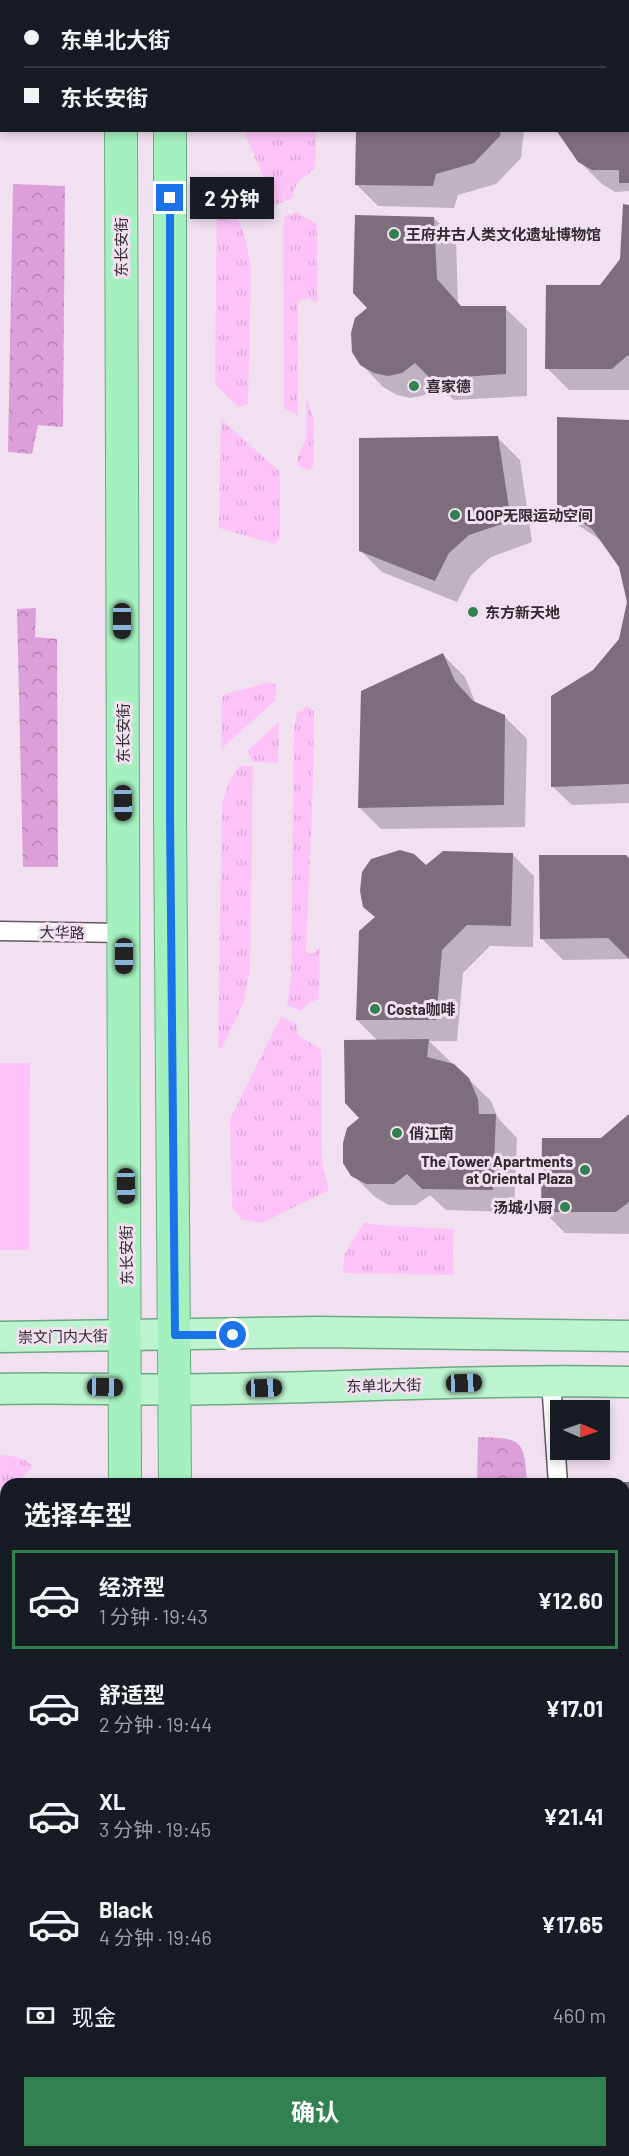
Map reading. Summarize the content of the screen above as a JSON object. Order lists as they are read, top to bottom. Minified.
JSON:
{"streets":{"highway":["东长安街"],"main road":["崇文门内大街","东单北大街"],"street":["大华路"]},"crossings":[["东长安街","大华路"],["东长安街","崇文门内大街"],["东长安街","东单北大街"]],"places":["王府井古人类文化遗址博物馆","喜家德","LOOP无限运动空间","东方新天地","Costa咖啡","俏江南","The Tower Apartments at Oriental Plaza","汤城小厨"],"north":"right","page":{"banner":["东单北大街","东长安街"],"bubble":"2 分钟","heading":"选择车型","list":[{"name":"经济型","note":"1 分钟 · 19:43","value":"¥12.60"},{"name":"舒适型","note":"2 分钟 · 19:44","value":"¥17.01"},{"name":"XL","note":"3 分钟 · 19:45","value":"¥21.41"},{"name":"Black","note":"4 分钟 · 19:46","value":"¥17.65"}],"pay":["现金","460 m"],"buttons":"确认"}}
